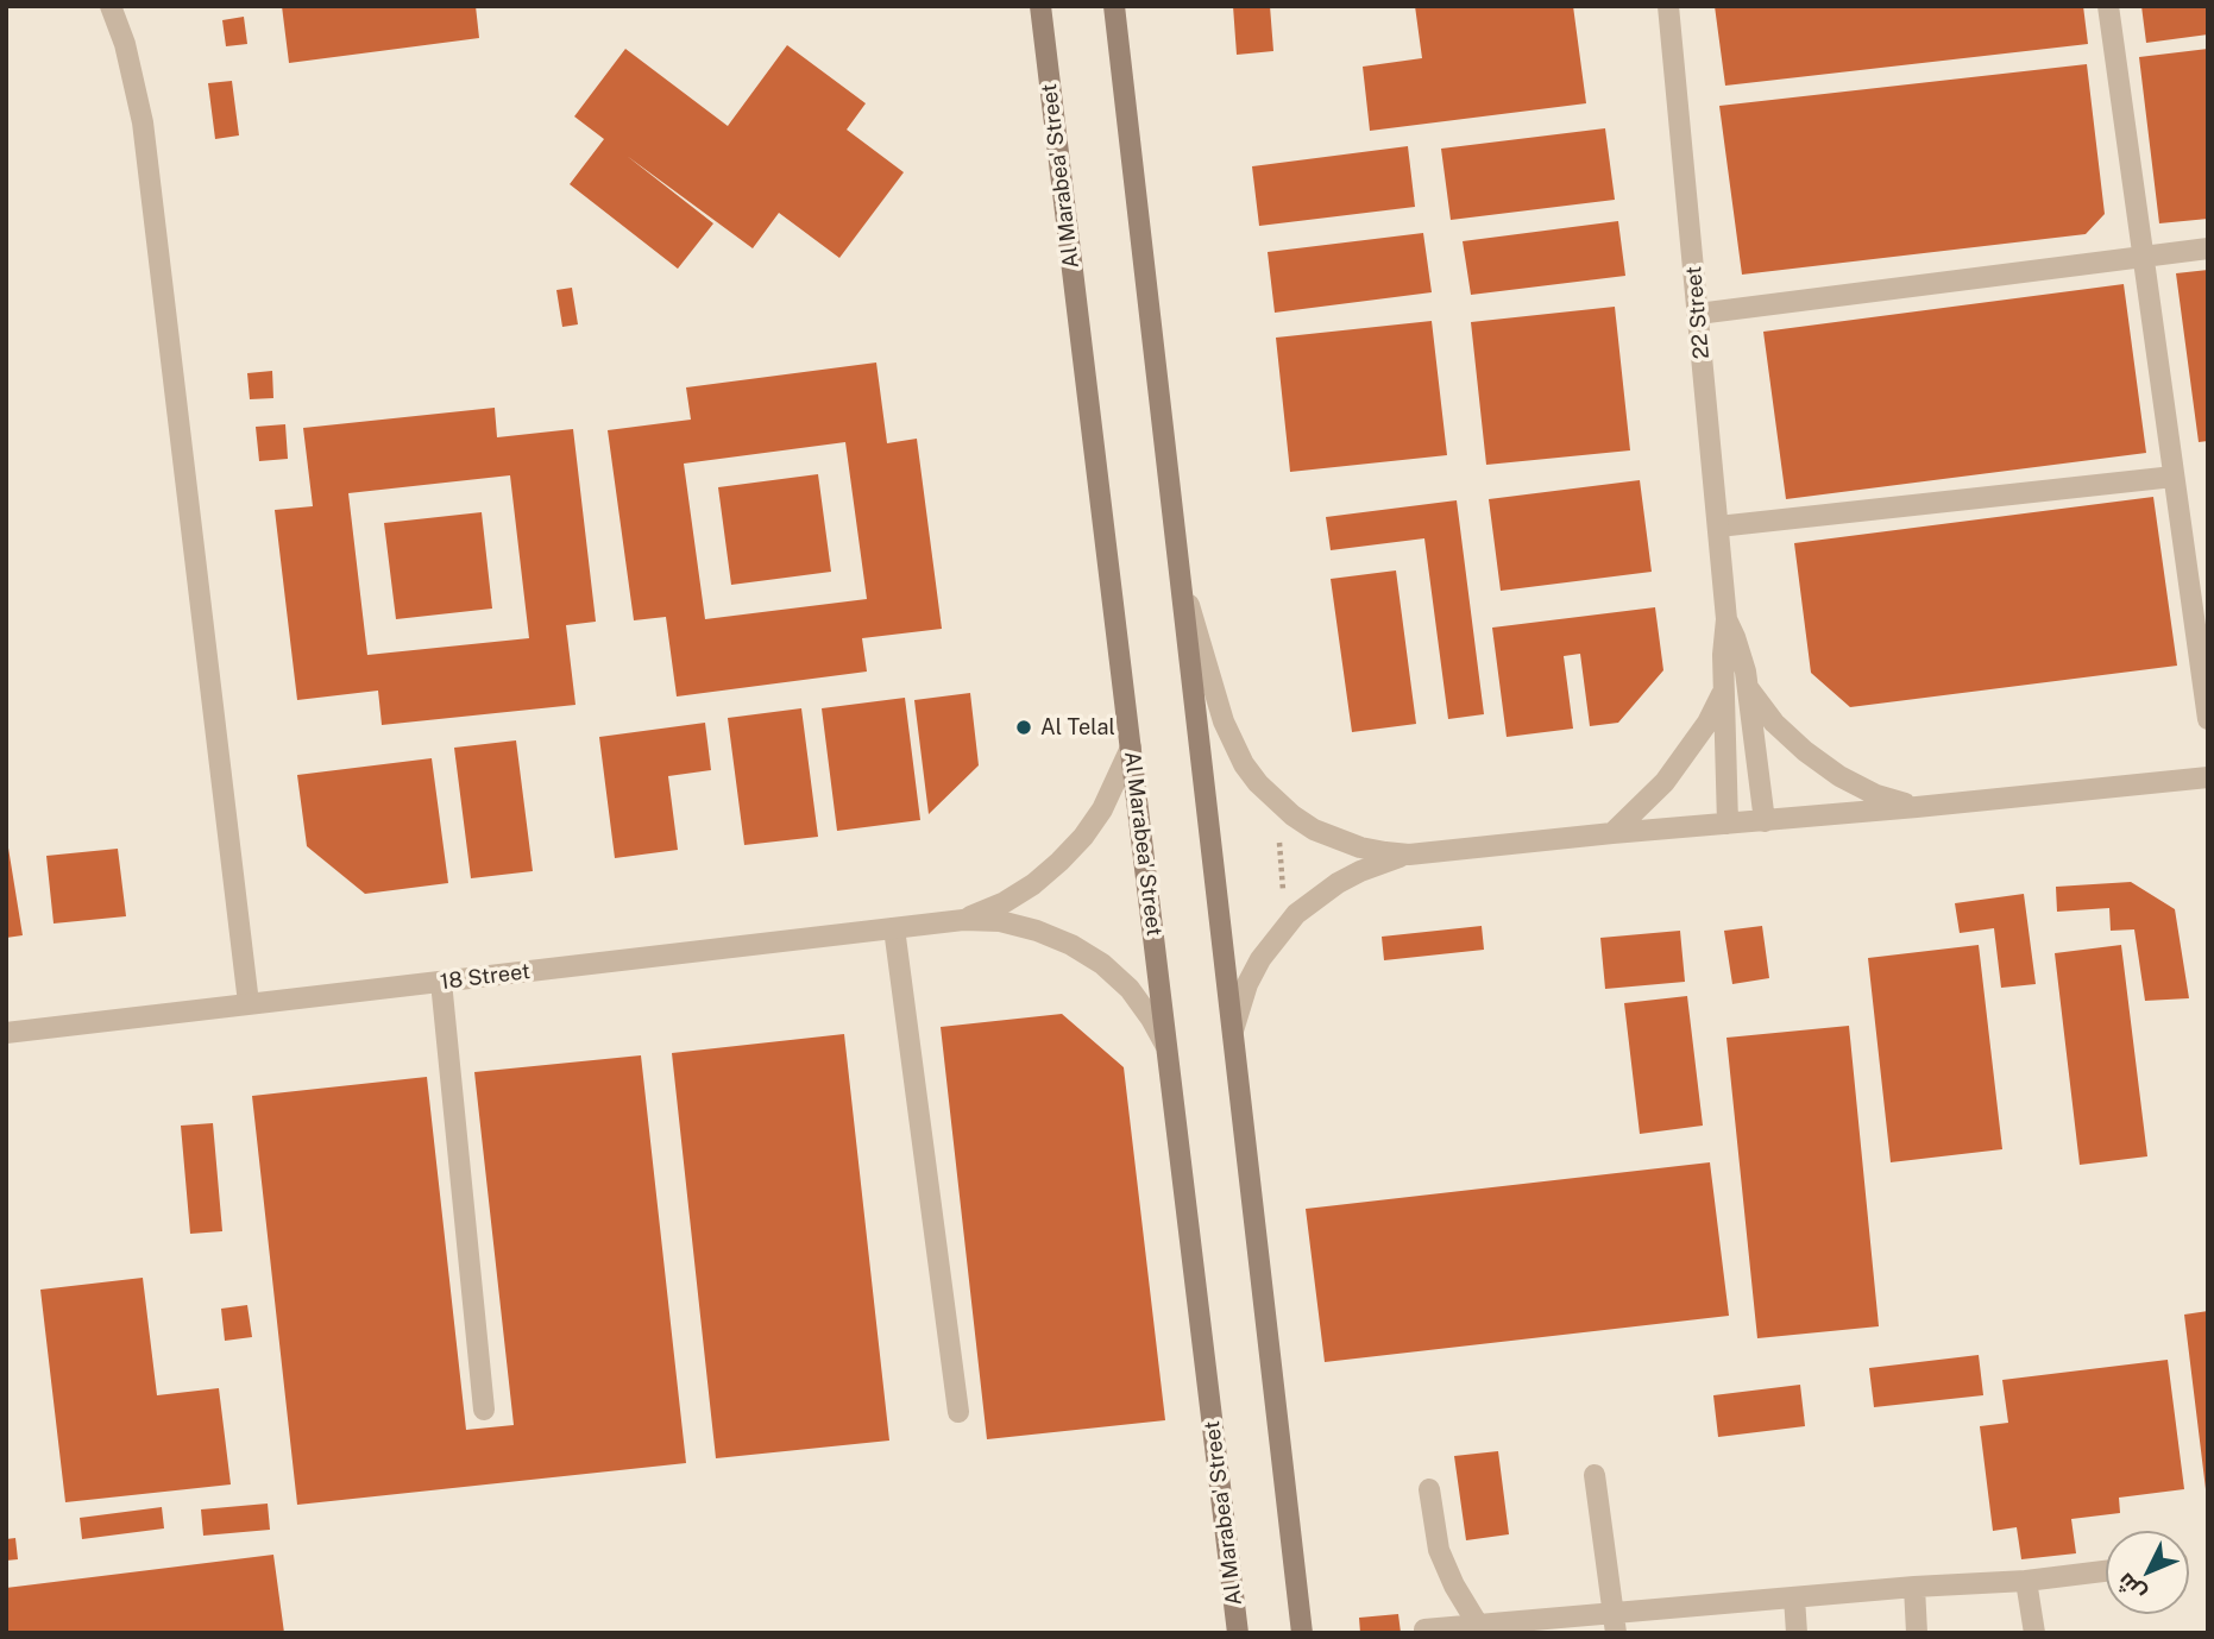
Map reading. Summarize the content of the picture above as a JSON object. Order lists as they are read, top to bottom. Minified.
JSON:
{"streets":{"main road":["Al Marabea' Street"],"street":["22 Street","18 Street"]},"crossings":[["Al Marabea' Street","18 Street"]],"places":["Al Telal"],"north":"bottom left"}
